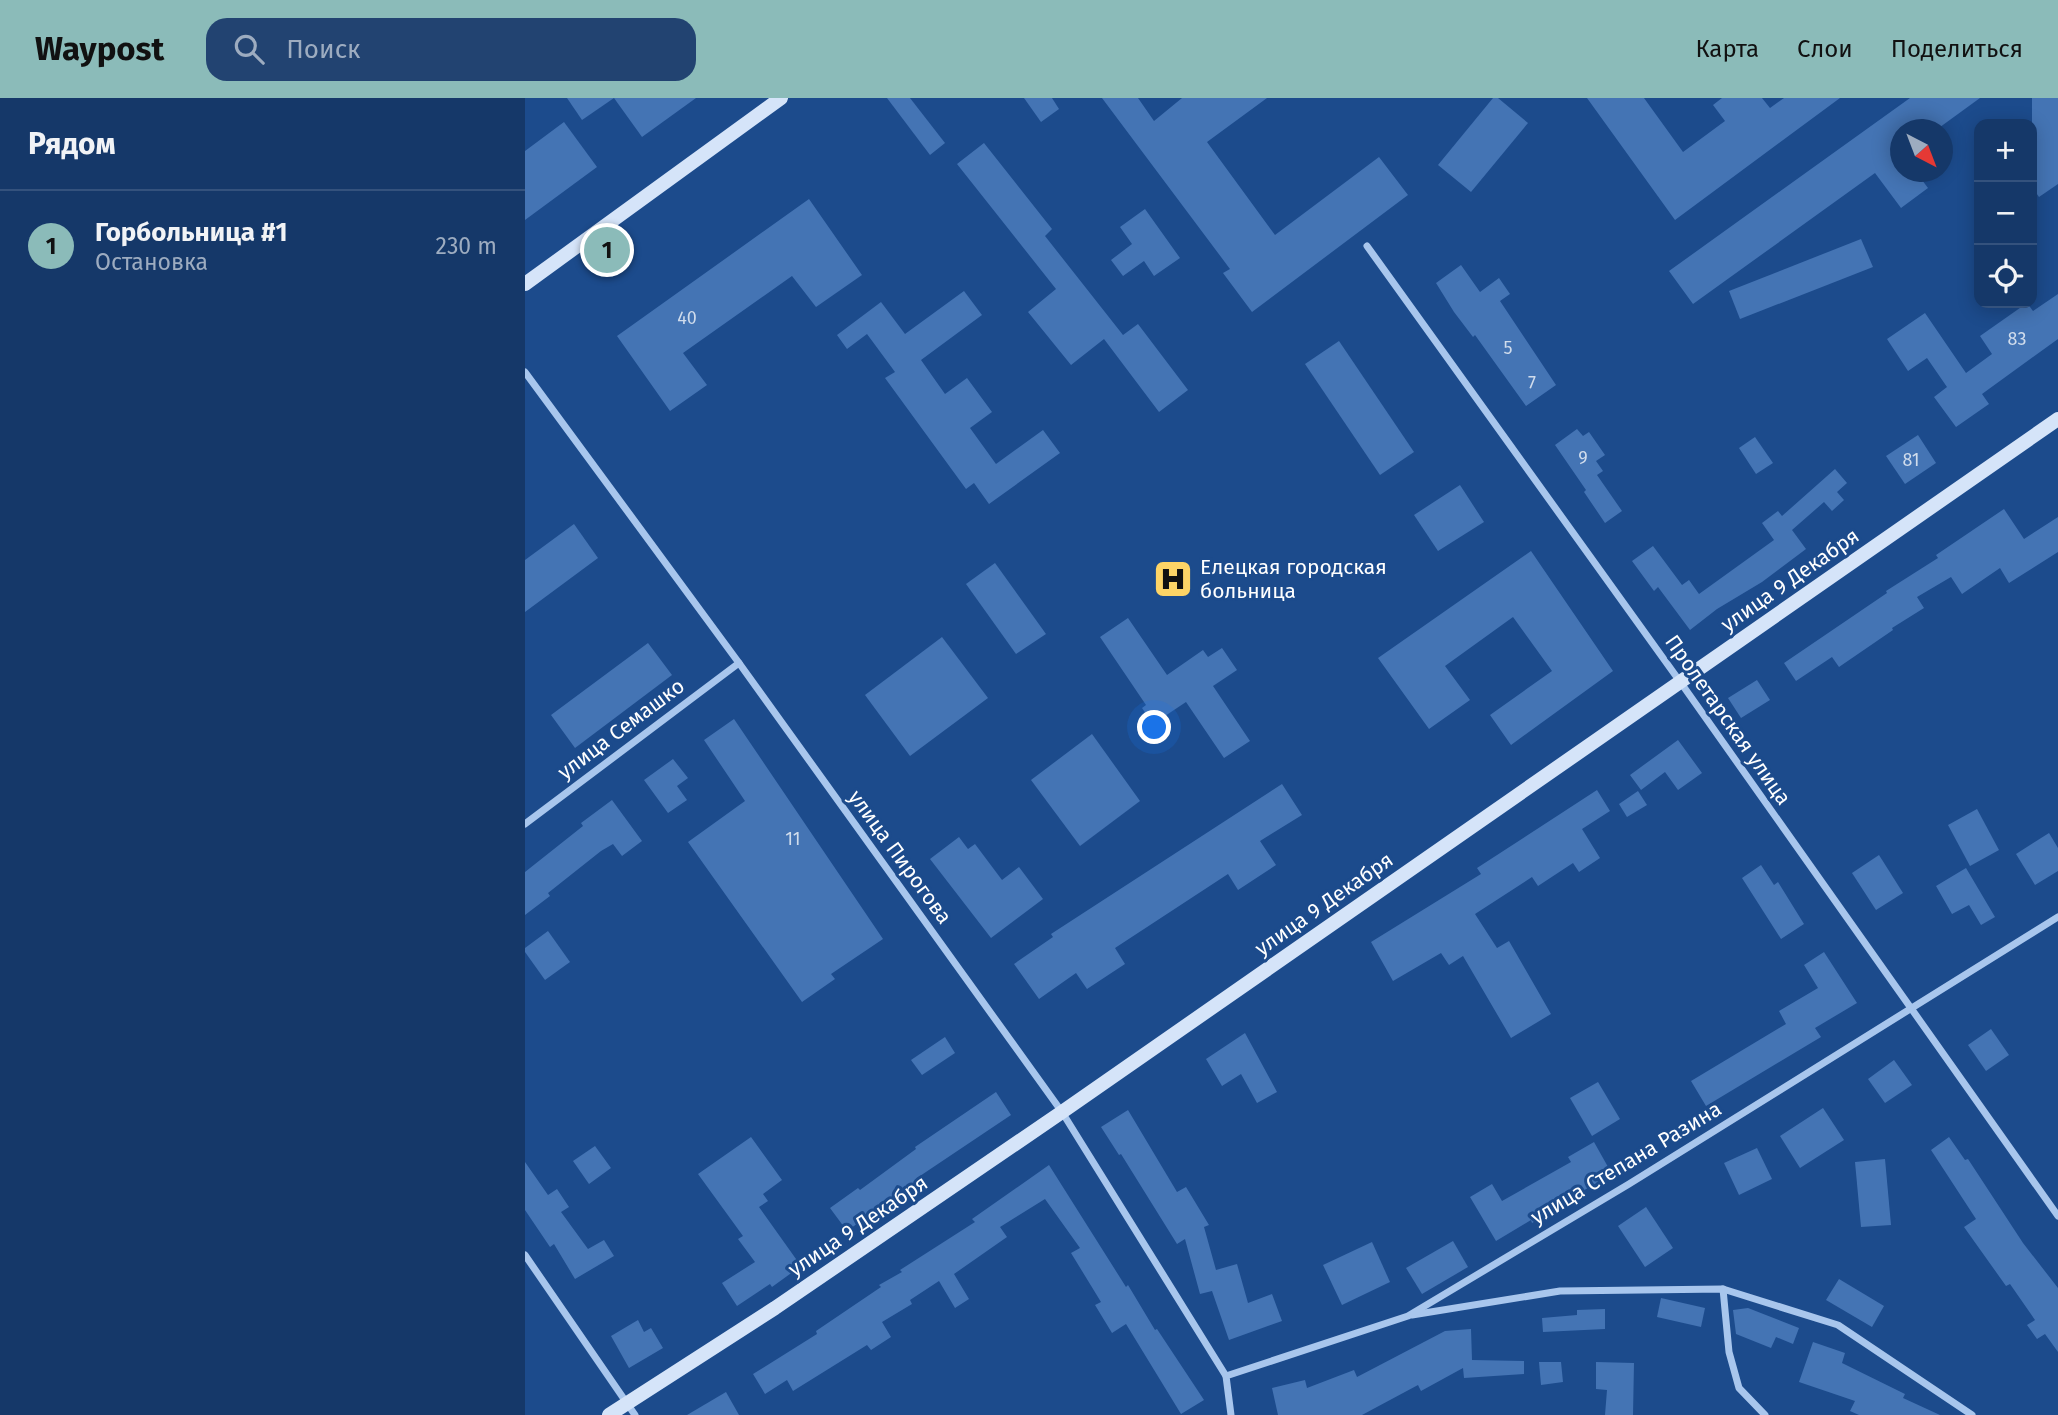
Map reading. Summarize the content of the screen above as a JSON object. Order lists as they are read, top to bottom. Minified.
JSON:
{"streets":{"street":["улица 9 Декабря","Пролетарская улица","улица Семашко","улица Пирогова","улица Степана Разина"]},"crossings":[["улица 9 Декабря","Пролетарская улица"],["улица 9 Декабря","улица Пирогова"],["Пролетарская улица","улица Степана Разина"],["улица Семашко","улица Пирогова"],["улица Пирогова","улица Степана Разина"]],"places":{"hospital":["Елецкая городская больница"]},"house_numbers":["40","83","5","7","9","81","11"],"north":"bottom right","page":{"header":"Waypost","search":"Поиск","nav":["Карта","Слои","Поделиться"],"heading":"Рядом","map_buttons":["+","−"],"list":[{"mark":"1","name":"Горбольница #1","note":"Остановка","value":"230 m"}],"pins":"1"}}
